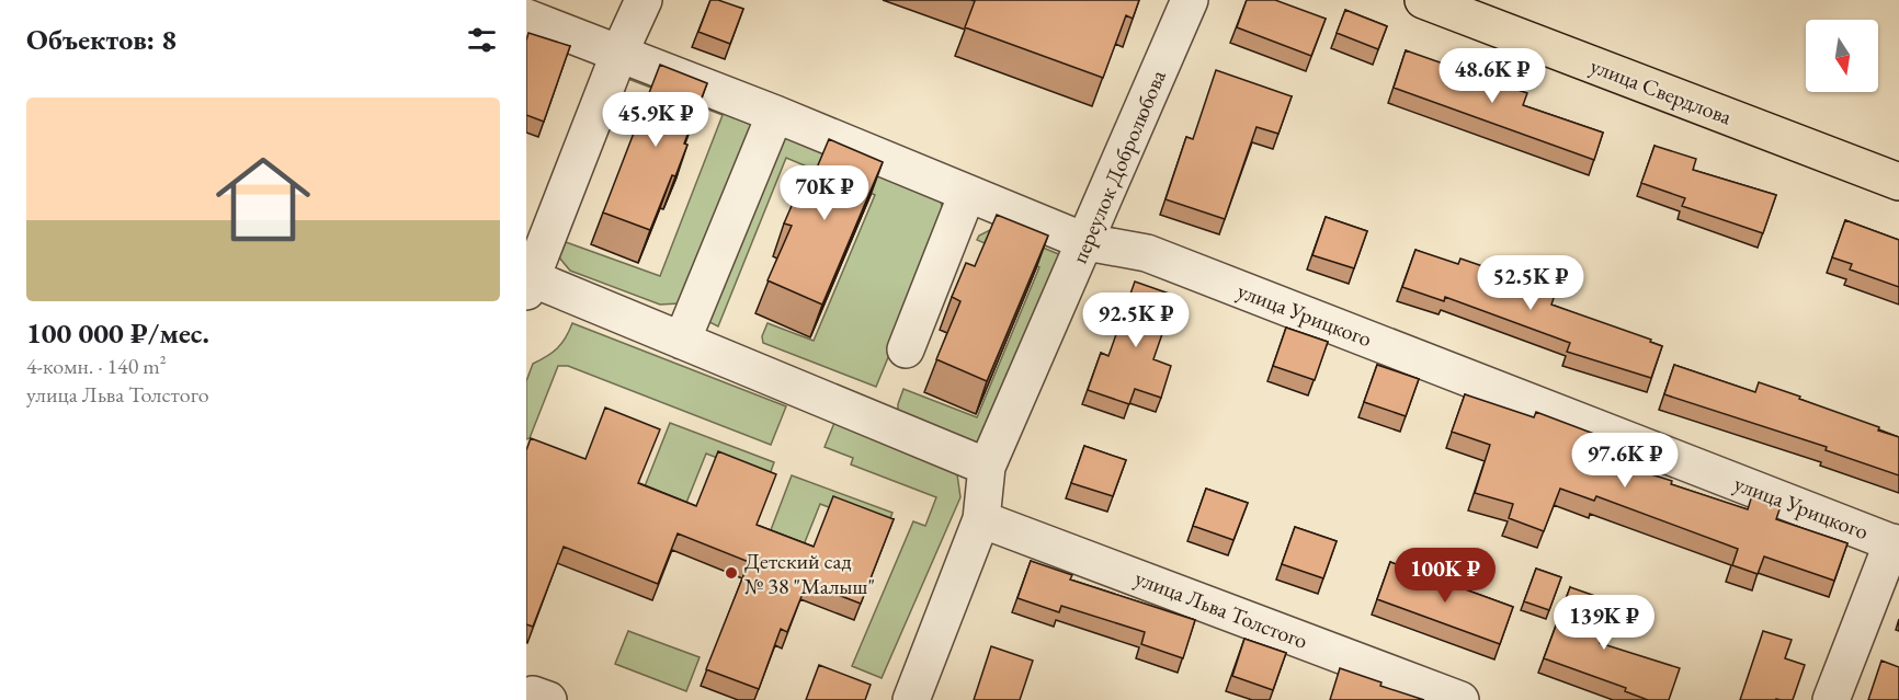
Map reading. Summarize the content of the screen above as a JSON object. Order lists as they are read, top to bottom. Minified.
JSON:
{"streets":{"main road":["улица Свердлова"],"street":["переулок Добролюбова","улица Урицкого","улица Льва Толстого"]},"crossings":[["переулок Добролюбова","улица Урицкого"],["переулок Добролюбова","улица Льва Толстого"]],"places":["Детский сад № 38 \"Малыш\""],"north":"bottom","page":{"heading":"Объектов: 8","price":["48.6K ₽","45.9K ₽","70K ₽","52.5K ₽","92.5K ₽","97.6K ₽","100K ₽","139K ₽"],"list":[{"name":"100 000 ₽/мес.","note":"4-комн. · 140 m² · улица Льва Толстого"}]}}
